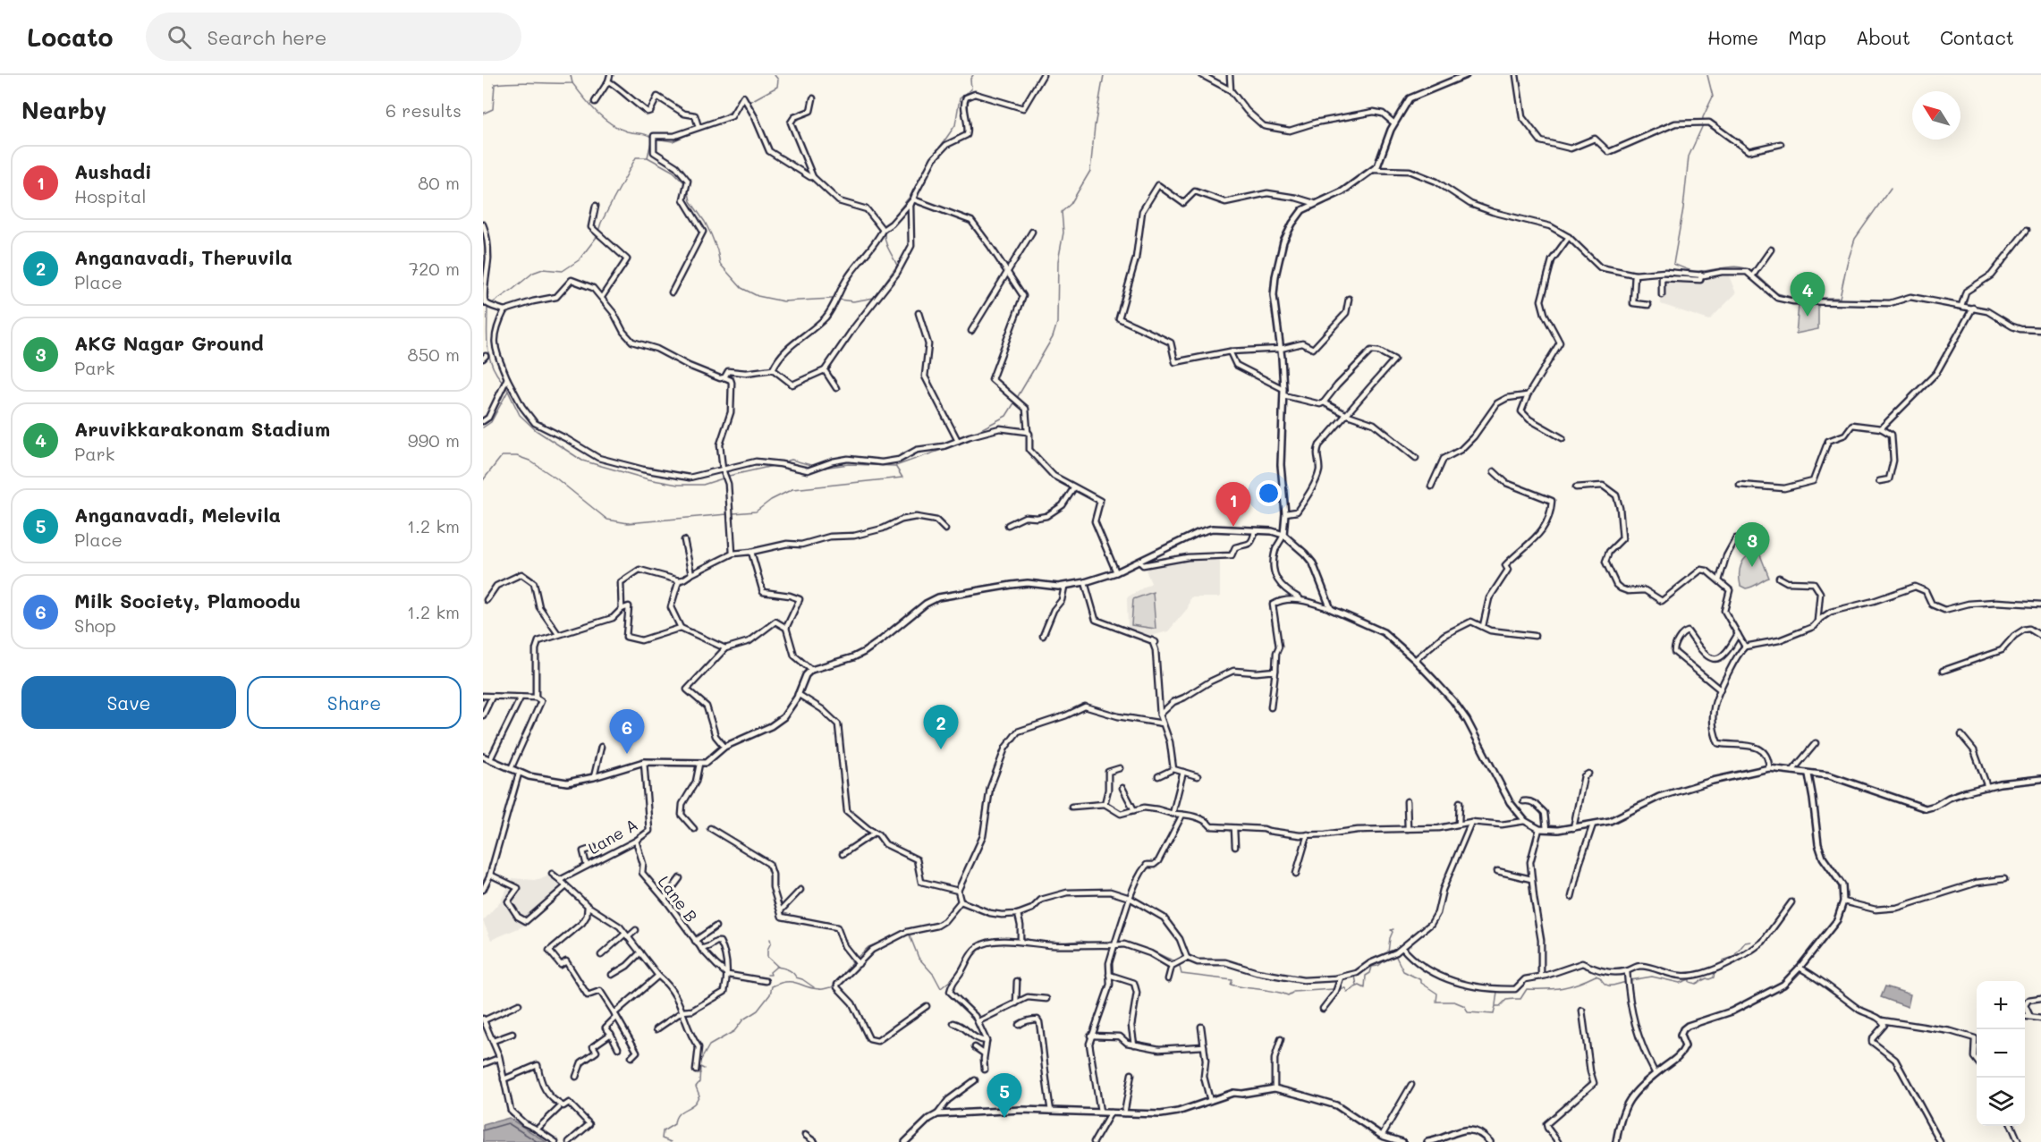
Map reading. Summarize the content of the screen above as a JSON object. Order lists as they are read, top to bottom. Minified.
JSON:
{"streets":{"street":["Lane A","Lane B"]},"crossings":[["Lane A","Lane B"]],"north":"top left","page":{"header":"Locato","search":"Search here","nav":["Home","Map","About","Contact"],"heading":["Nearby","6 results"],"list":[{"mark":"1","name":"Aushadi","note":"Hospital","value":"80 m"},{"mark":"2","name":"Anganavadi, Theruvila","note":"Place","value":"720 m"},{"mark":"3","name":"AKG Nagar Ground","note":"Park","value":"850 m"},{"mark":"4","name":"Aruvikkarakonam Stadium","note":"Park","value":"990 m"},{"mark":"5","name":"Anganavadi, Melevila","note":"Place","value":"1.2 km"},{"mark":"6","name":"Milk Society, Plamoodu","note":"Shop","value":"1.2 km"}],"pins":["4","1","3","2","6","5"],"buttons":["Save","Share"],"map_buttons":["+","−"]}}
